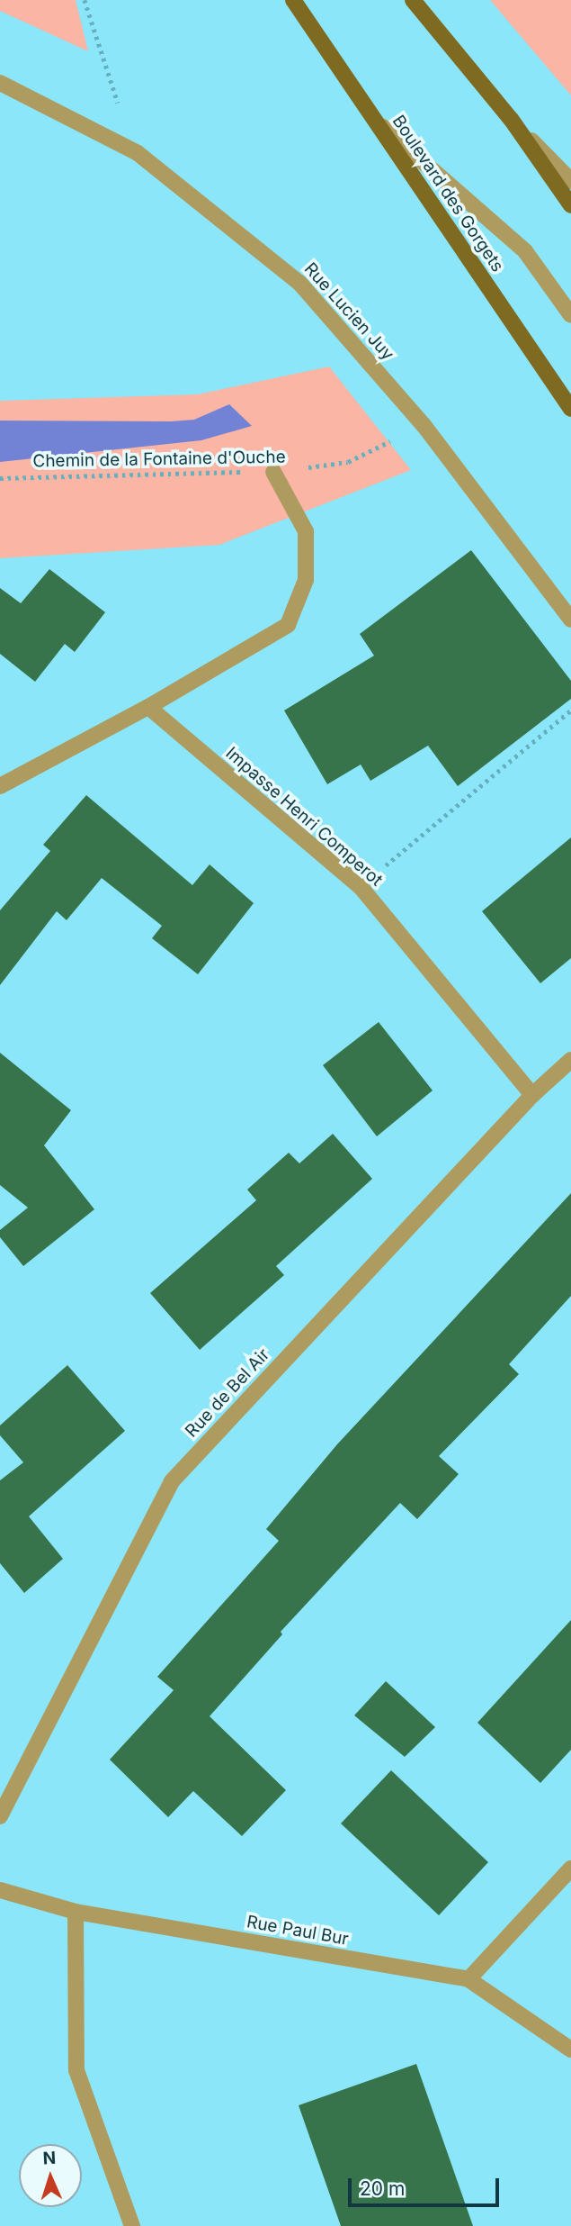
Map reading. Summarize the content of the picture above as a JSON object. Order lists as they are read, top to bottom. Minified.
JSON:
{"streets":{"main road":["Boulevard des Gorgets"],"street":["Rue Lucien Juy","Impasse Henri Comperot","Rue de Bel Air","Rue Paul Bur"],"path":["Chemin de la Fontaine d'Ouche"]},"crossings":[["Rue Lucien Juy","Chemin de la Fontaine d'Ouche"],["Impasse Henri Comperot","Rue de Bel Air"]],"scale_bar":"20 m","north":"top"}
